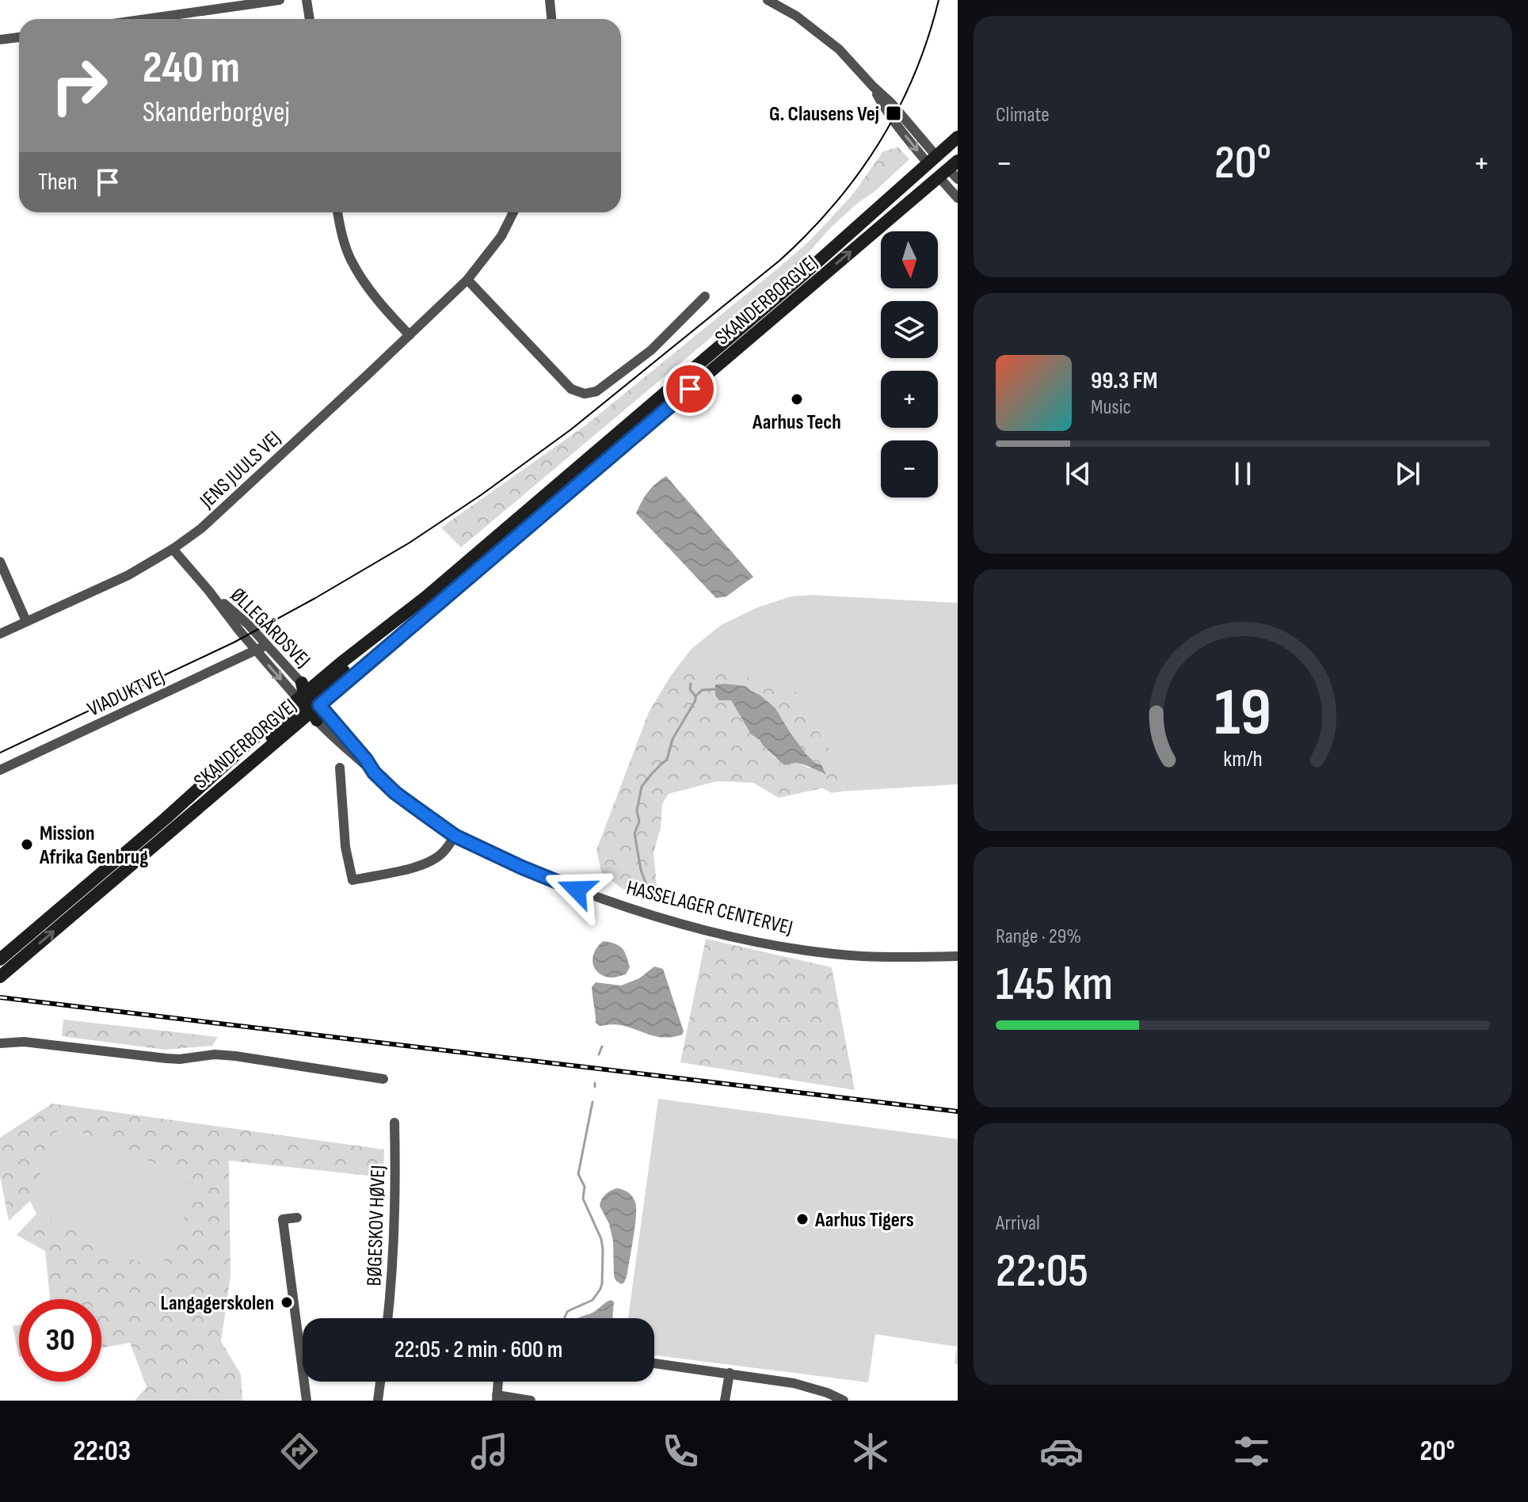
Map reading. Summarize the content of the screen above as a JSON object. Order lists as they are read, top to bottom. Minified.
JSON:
{"streets":{"main road":["SKANDERBORGVEJ"],"street":["JENS JUULS VEJ","ØLLEGÅRDSVEJ","VIADUKTVEJ","HASSELAGER CENTERVEJ","BØGESKOV HØVEJ"]},"crossings":[["SKANDERBORGVEJ","ØLLEGÅRDSVEJ"],["SKANDERBORGVEJ","HASSELAGER CENTERVEJ"],["JENS JUULS VEJ","ØLLEGÅRDSVEJ"],["ØLLEGÅRDSVEJ","VIADUKTVEJ"],["ØLLEGÅRDSVEJ","HASSELAGER CENTERVEJ"]],"places":{"transit":["G. Clausens Vej"],"other":["Aarhus Tech","Mission Afrika Genbrug","Aarhus Tigers","Langagerskolen"]},"north":"bottom","page":{"tile":["Climate",["Range · 29%","145 km"],["Arrival","22:05"]],"turn":["240 m","Skanderborgvej"],"heat":["−","20°","+"],"then":"Then","map_buttons":["+","−"],"song":["99.3 FM","Music"],"limit":"30","trip":"22:05 · 2 min · 600 m","tabs":["22:03","20°"],"gauge":["19","km/h"]}}
